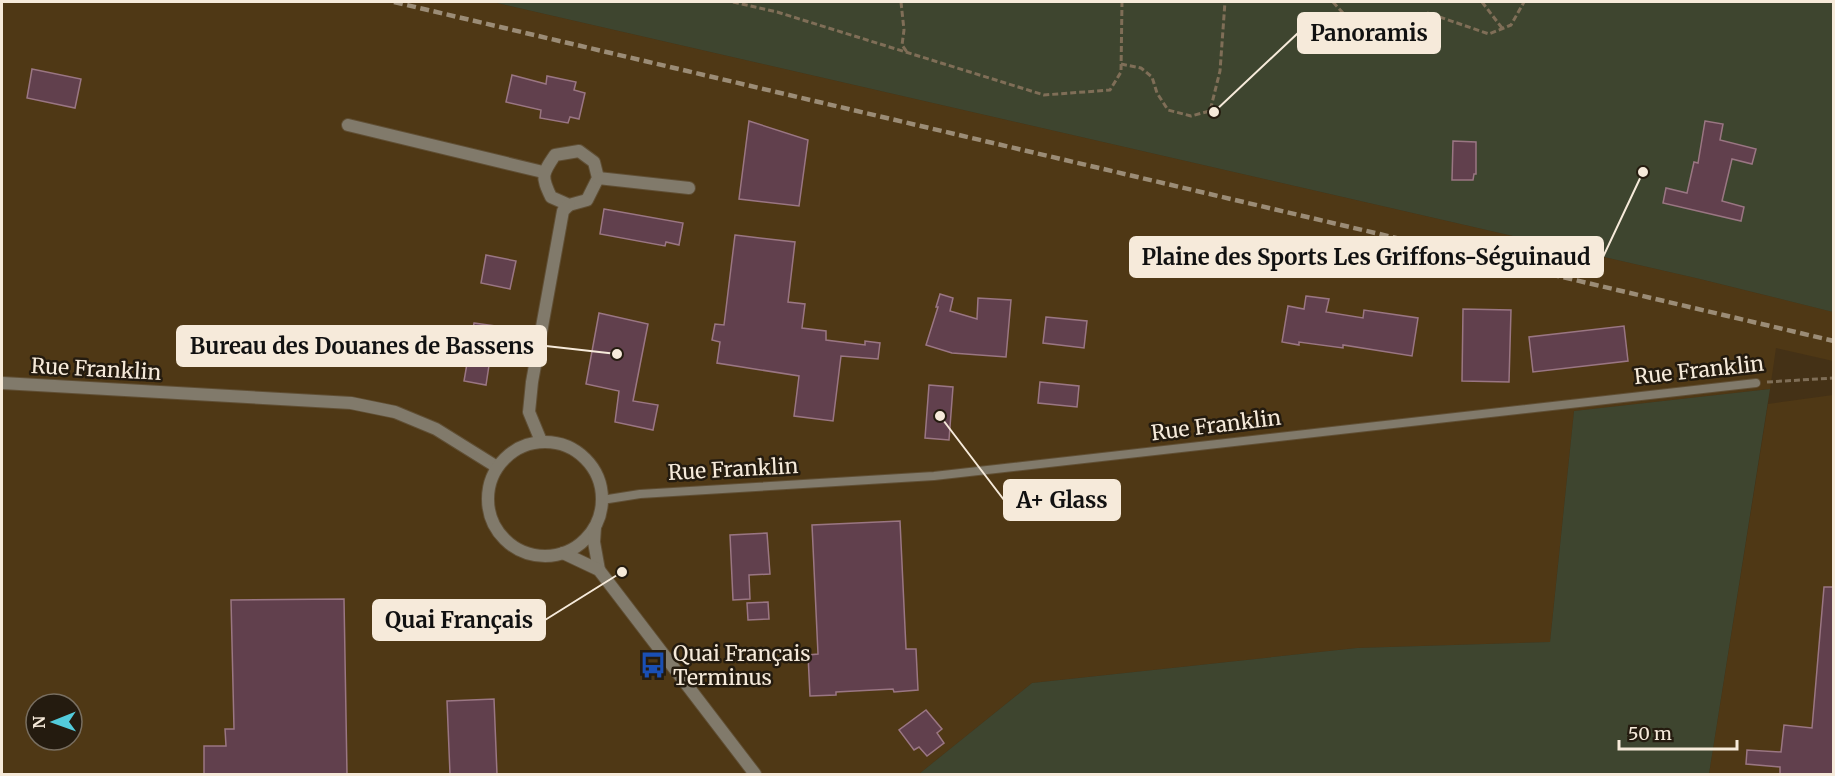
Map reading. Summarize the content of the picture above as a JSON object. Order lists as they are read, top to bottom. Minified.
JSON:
{"streets":{"street":["Rue Franklin"]},"places":{"other":["Panoramis","Plaine des Sports Les Griffons-Séguinaud","Bureau des Douanes de Bassens","A+ Glass","Quai Français"],"bus stop":["Quai Français Terminus"]},"scale_bar":"50 m","north":"left"}
